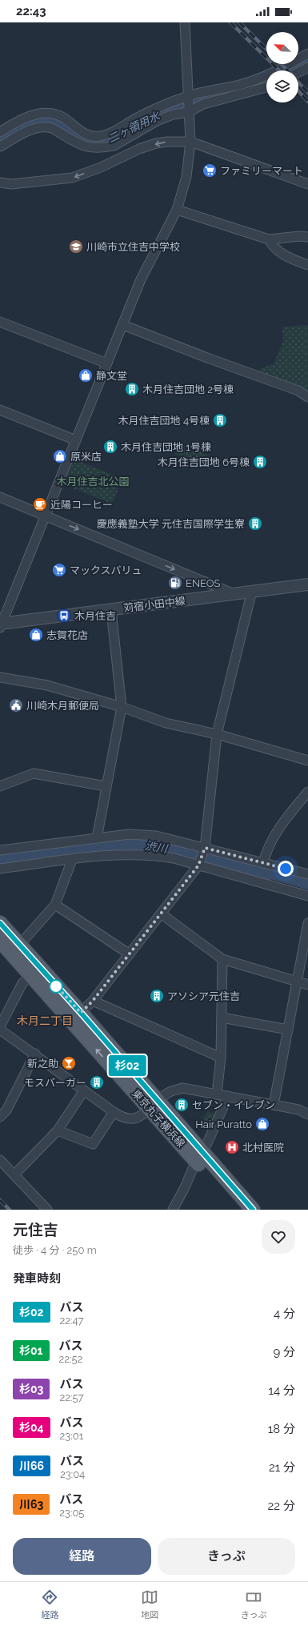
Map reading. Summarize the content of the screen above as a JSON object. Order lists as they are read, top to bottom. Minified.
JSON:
{"streets":{"main road":["東京丸子横浜線"],"street":["苅宿小田中線"]},"districts":["木月二丁目"],"water":["二ヶ領用水","渋川"],"parks":["木月住吉北公園"],"places":{"supermarket":["ファミリーマート","マックスバリュ"],"school or university":["川崎市立住吉中学校"],"shop":["静文堂","原米店","志賀花店","Hair Puratto"],"building":["木月住吉団地 2号棟","木月住吉団地 4号棟","木月住吉団地 1号棟","木月住吉団地 6号棟","慶應義塾大学 元住吉国際学生寮","アソシア元住吉","モスバーガー","セブン・イレブン"],"cafe":["近陽コーヒー"],"fuel station":["ENEOS"],"bus stop":["木月住吉"],"public building":["川崎木月郵便局"],"bar":["新之助"],"hospital":["北村医院"]},"lines":["bus line 杉02"],"north":"top left","page":{"status":"22:43","on_map":"杉02","heading":[["元住吉","徒歩 · 4 分 · 250 m"],"発車時刻"],"list":[{"mark":"杉02","name":"バス","note":"22:47","value":"4 分"},{"mark":"杉01","name":"バス","note":"22:52","value":"9 分"},{"mark":"杉03","name":"バス","note":"22:57","value":"14 分"},{"mark":"杉04","name":"バス","note":"23:01","value":"18 分"},{"mark":"川66","name":"バス","note":"23:04","value":"21 分"},{"mark":"川63","name":"バス","note":"23:05","value":"22 分"}],"buttons":["経路","きっぷ"],"tabs":["経路","地図","きっぷ"]}}
